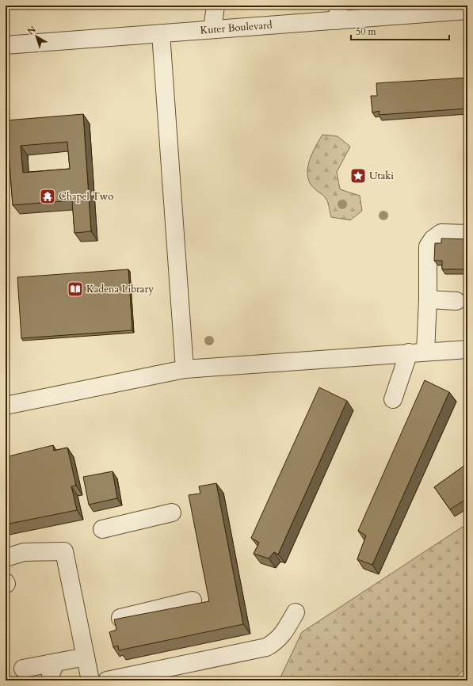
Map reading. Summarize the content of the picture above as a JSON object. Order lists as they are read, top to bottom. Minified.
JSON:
{"streets":{"street":["Kuter Boulevard"]},"places":{"place":["Utaki"],"temple":["Chapel Two"],"library":["Kadena Library"]},"scale_bar":"50 m","north":"top left"}
